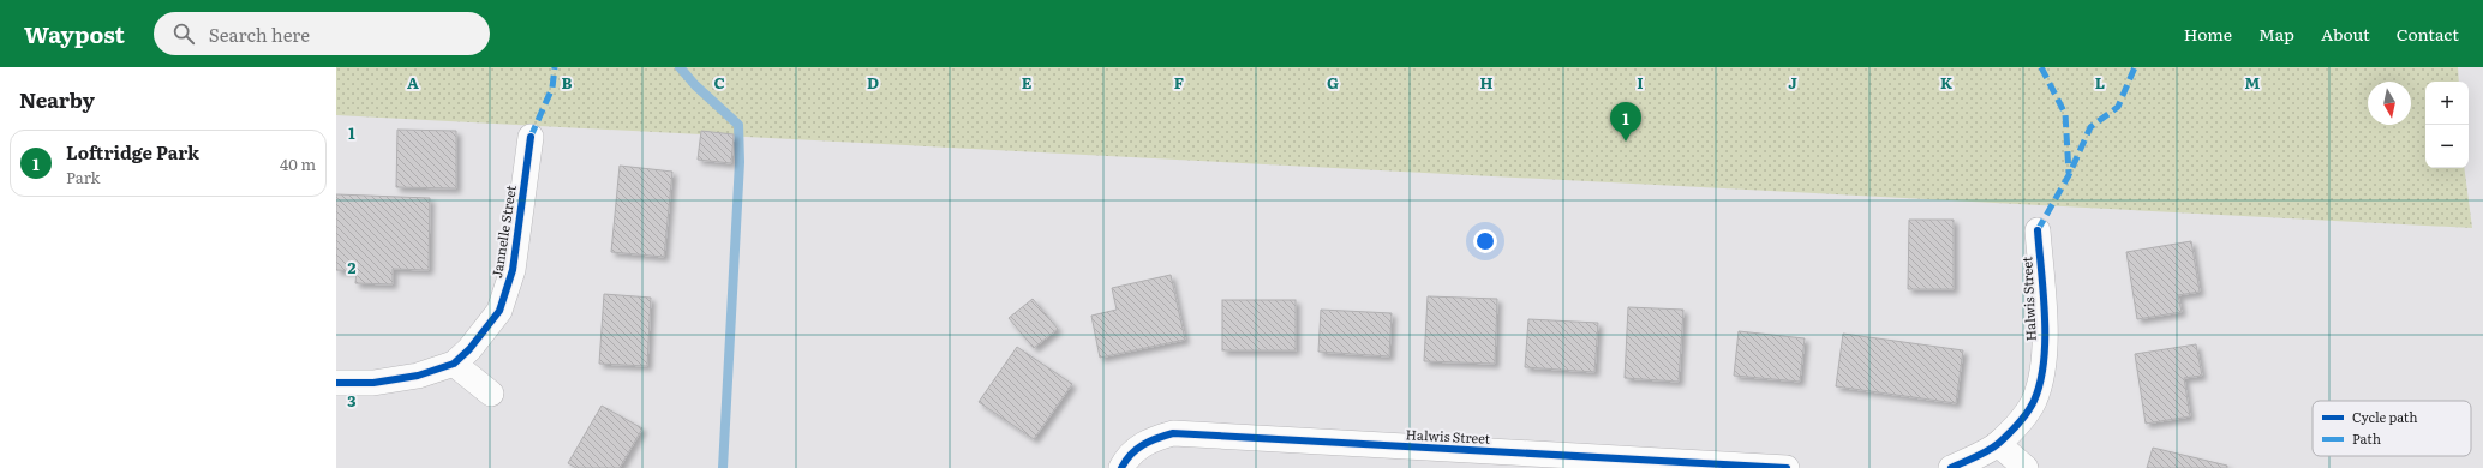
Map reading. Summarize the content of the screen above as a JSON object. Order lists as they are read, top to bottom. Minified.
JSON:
{"streets":{"street":["Jannelle Street","Halwis Street"]},"legend":["Cycle path","Path"],"north":"bottom","page":{"header":"Waypost","search":"Search here","nav":["Home","Map","About","Contact"],"heading":"Nearby","map_buttons":["+","−"],"pins":"1","list":[{"mark":"1","name":"Loftridge Park","note":"Park","value":"40 m"}]},"grid":{"columns":["A","B","C","D","E","F","G","H","I","J","K","L","M"],"rows":["1","2","3"]}}
